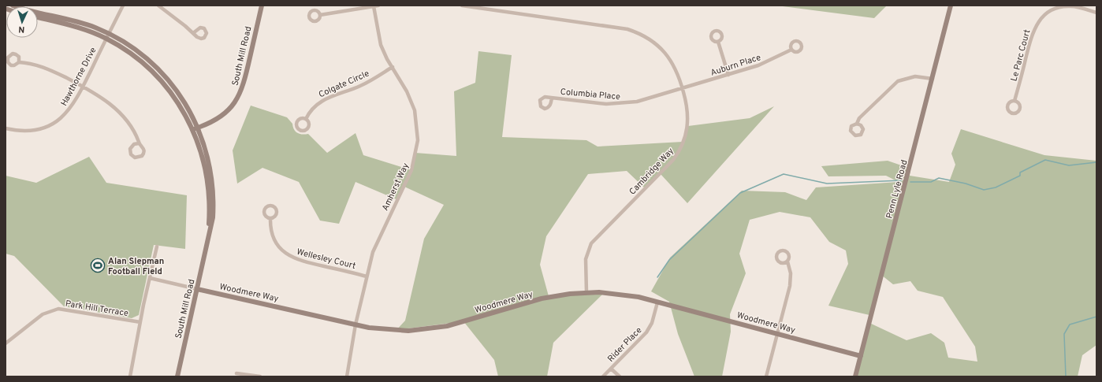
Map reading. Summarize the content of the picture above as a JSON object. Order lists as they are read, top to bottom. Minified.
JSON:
{"streets":{"street":["Le Parc Court","South Mill Road","Auburn Place","Hawthorne Drive","Colgate Circle","Columbia Place","Cambridge Way","Amherst Way","Penn Lyle Road","Wellesley Court","Woodmere Way","Park Hill Terrace","Rider Place"]},"crossings":[["South Mill Road","Woodmere Way"],["Auburn Place","Columbia Place"],["Auburn Place","Cambridge Way"],["Colgate Circle","Amherst Way"],["Columbia Place","Cambridge Way"],["Cambridge Way","Woodmere Way"],["Amherst Way","Wellesley Court"],["Amherst Way","Woodmere Way"],["Penn Lyle Road","Woodmere Way"],["Woodmere Way","Rider Place"]],"places":{"sports":["Alan Slepman Football Field"]},"north":"bottom"}
